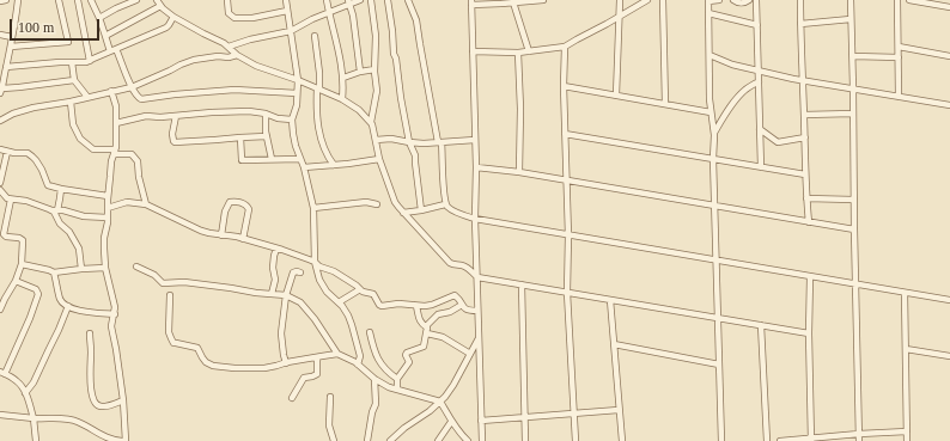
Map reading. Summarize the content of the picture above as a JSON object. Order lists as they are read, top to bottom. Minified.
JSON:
{"scale_bar":"100 m"}
